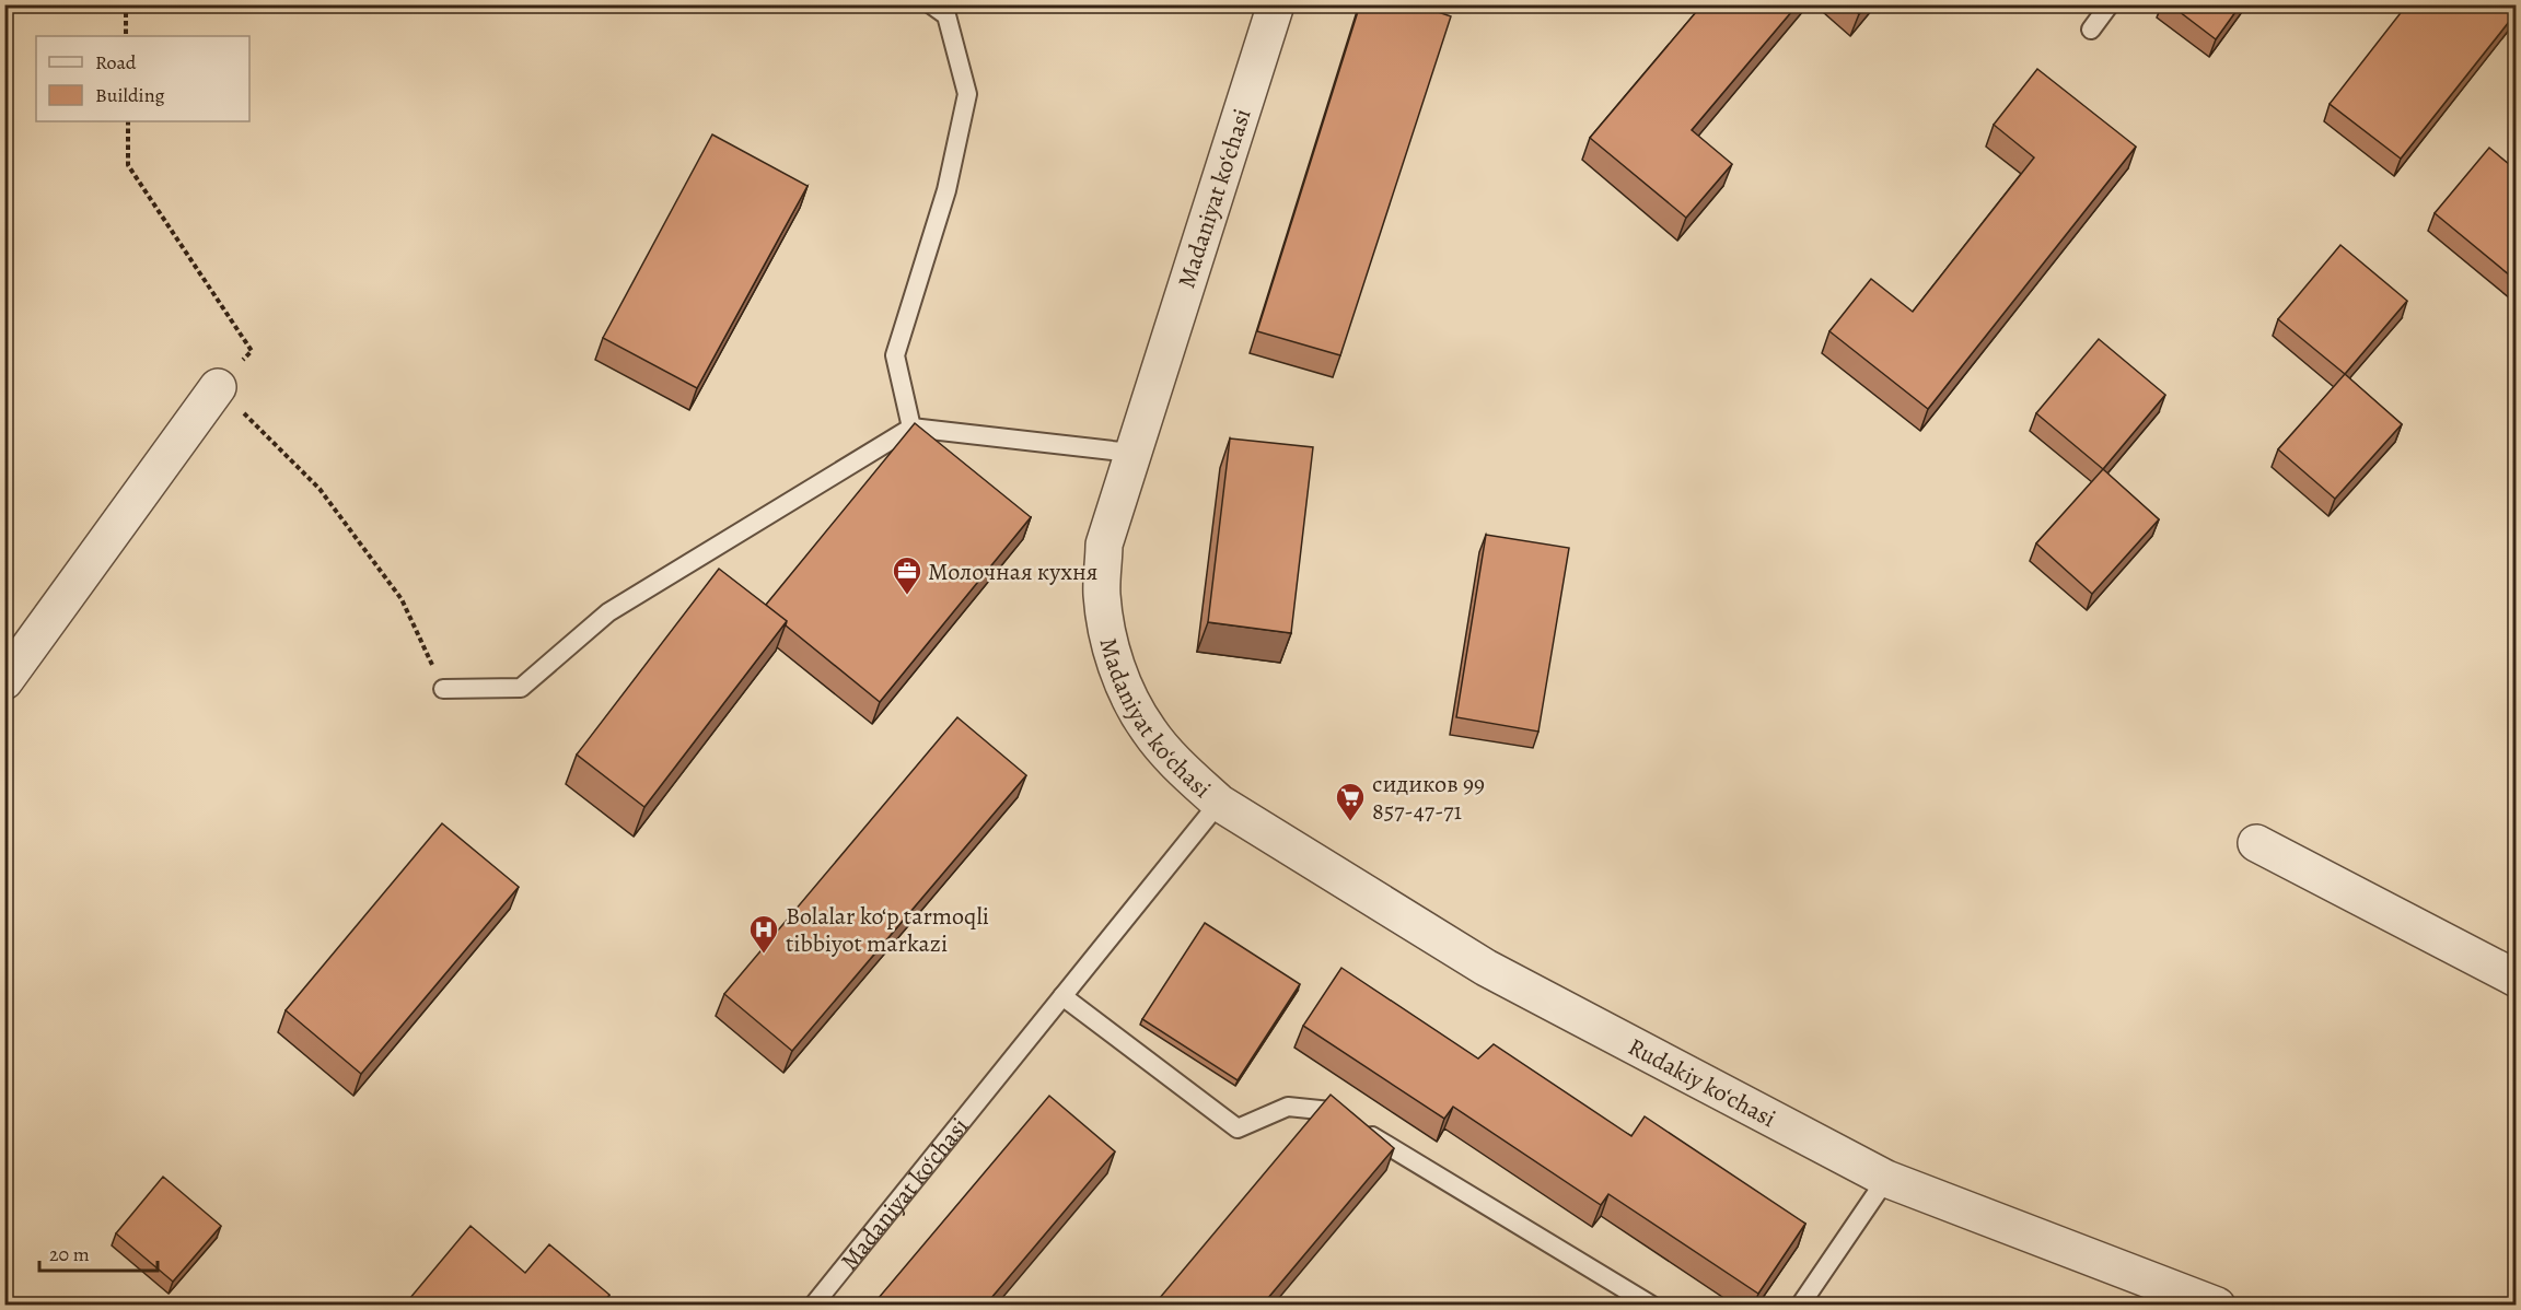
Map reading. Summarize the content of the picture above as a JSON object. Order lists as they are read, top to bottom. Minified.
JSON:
{"streets":{"street":["Madaniyat ko‘chasi","Rudakiy ko‘chasi"]},"crossings":[["Madaniyat ko‘chasi","Rudakiy ko‘chasi"]],"places":{"office":["Молочная кухня"],"supermarket":["сидиков 99 857-47-71"],"hospital":["Bolalar ko‘p tarmoqli tibbiyot markazi"]},"legend":["Road","Building"],"scale_bar":"20 m"}
